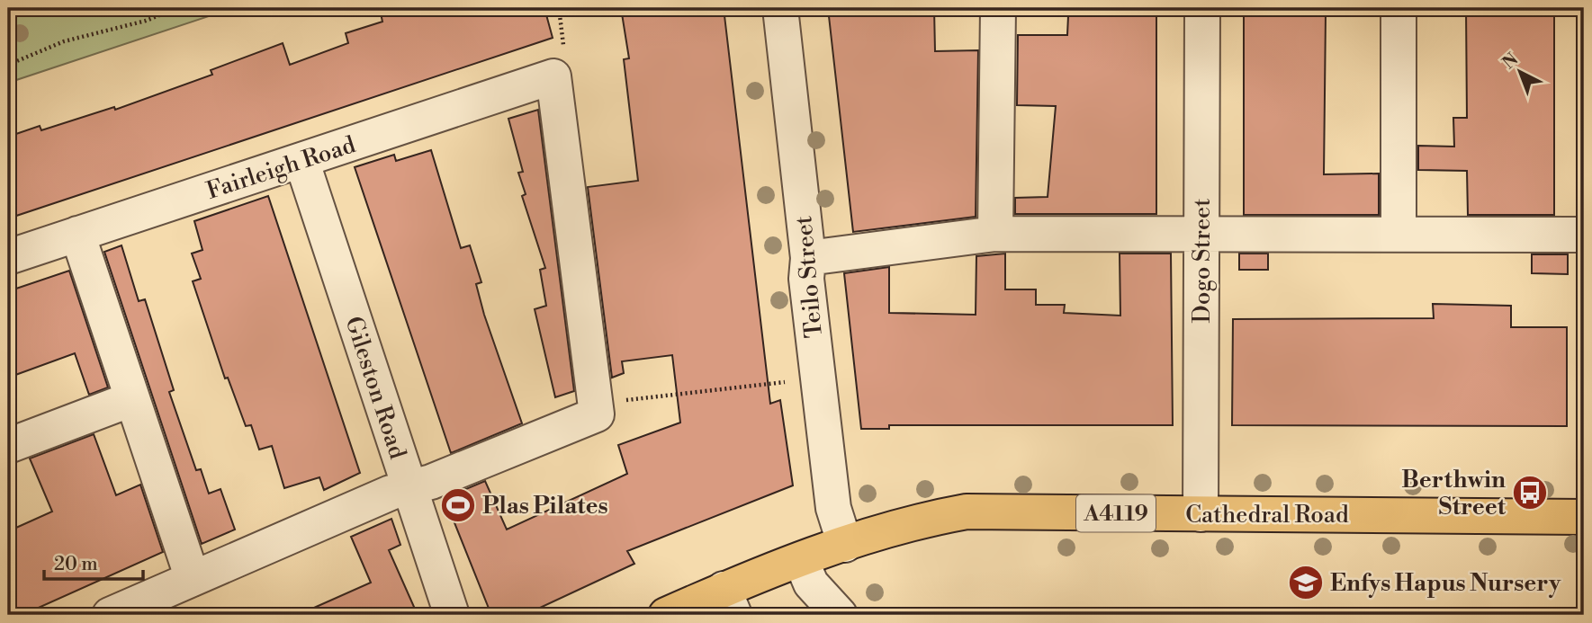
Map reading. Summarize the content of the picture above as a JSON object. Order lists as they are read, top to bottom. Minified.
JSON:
{"streets":{"main road":["A4119","Cathedral Road"],"street":["Fairleigh Road","Dogo Street","Teilo Street","Gileston Road"]},"crossings":[["Fairleigh Road","Gileston Road"],["Dogo Street","Cathedral Road"],["Teilo Street","Cathedral Road"]],"places":{"bus stop":["Berthwin Street"],"sports":["Plas Pilates"],"school or university":["Enfys Hapus Nursery"]},"scale_bar":"20 m","north":"top left"}
